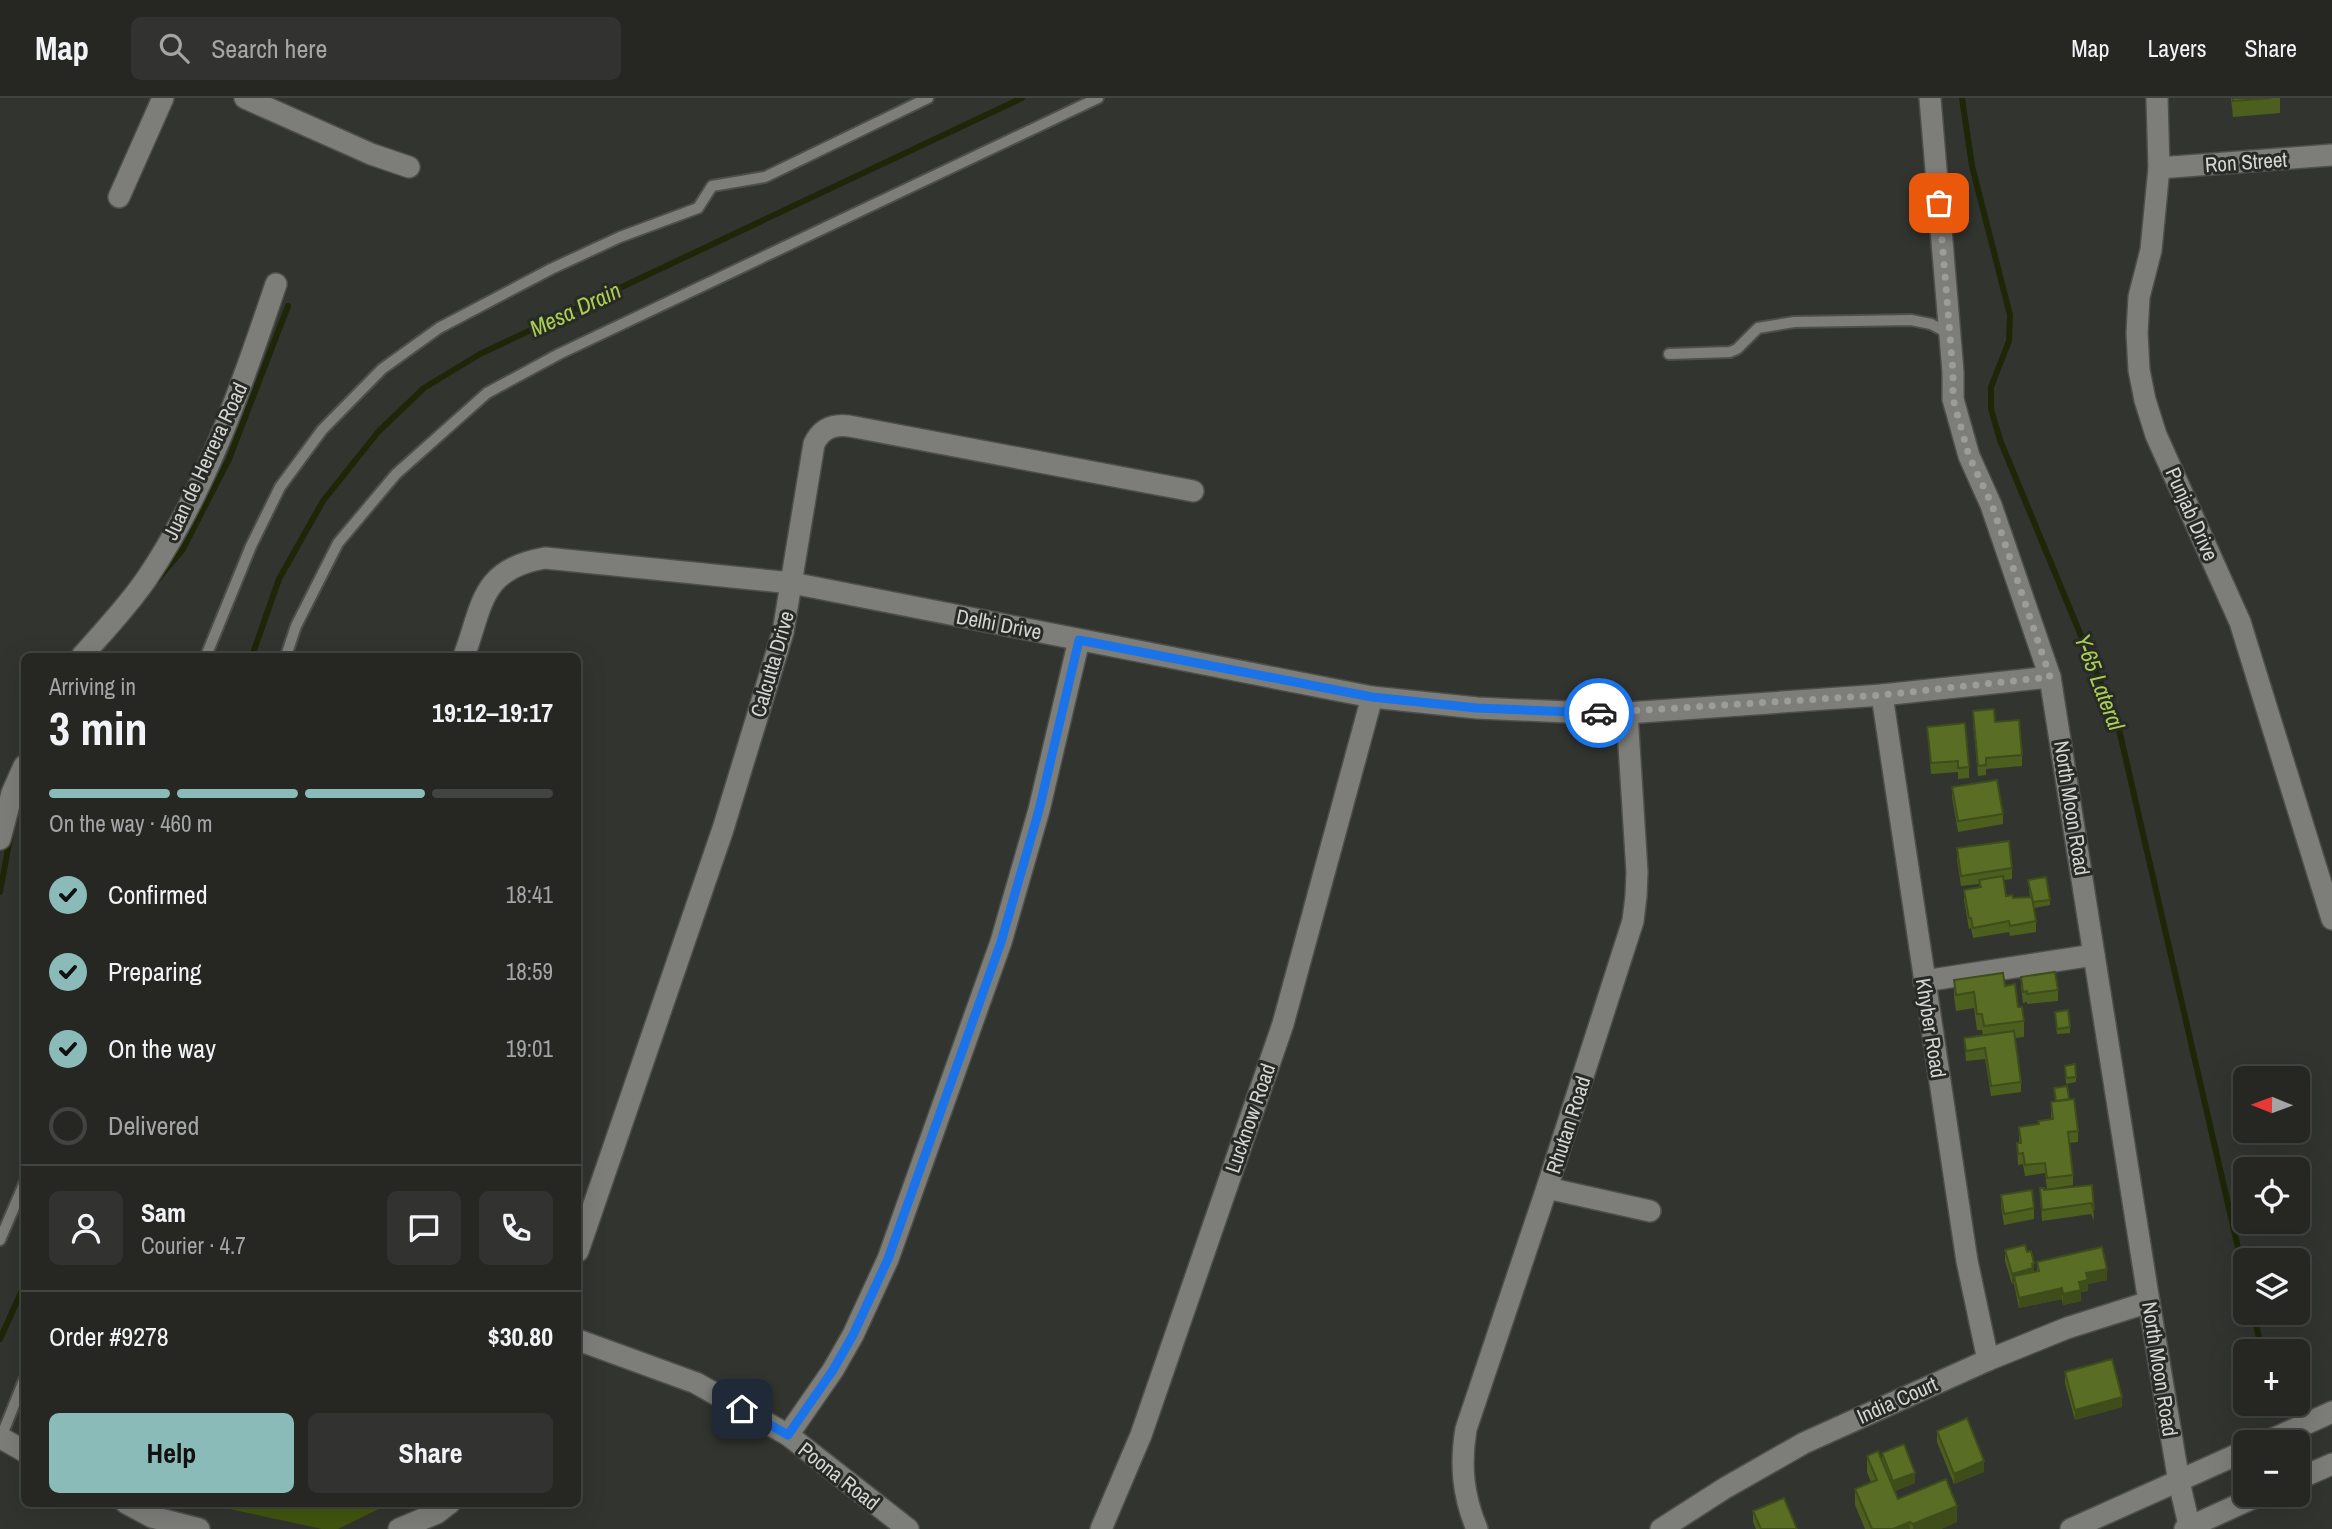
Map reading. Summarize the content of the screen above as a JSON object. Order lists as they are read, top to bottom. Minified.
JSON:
{"streets":{"street":["Ron Street","Juan de Herrera Road","Punjab Drive","Delhi Drive","Calcutta Drive","North Moon Road","Khyber Road","Lucknow Road","Rhutan Road","India Court","Poona Road"]},"crossings":[["Ron Street","Punjab Drive"],["Delhi Drive","Calcutta Drive"],["Delhi Drive","North Moon Road"],["Delhi Drive","Khyber Road"],["Delhi Drive","Lucknow Road"],["Delhi Drive","Rhutan Road"],["North Moon Road","India Court"],["Khyber Road","India Court"]],"water":["Mesa Drain","Y-65 Lateral"],"north":"left","page":{"header":"Map","search":"Search here","nav":["Map","Layers","Share"],"heading":["3 min","Arriving in","19:12–19:17"],"panel":["Sam","Courier · 4.7","Order #9278","$30.80"],"bar":"On the way · 460 m","list":[["Confirmed","18:41"],["Preparing","18:59"],["On the way","19:01"],"Delivered"],"map_buttons":["+","−"],"buttons":["Help","Share"]}}
